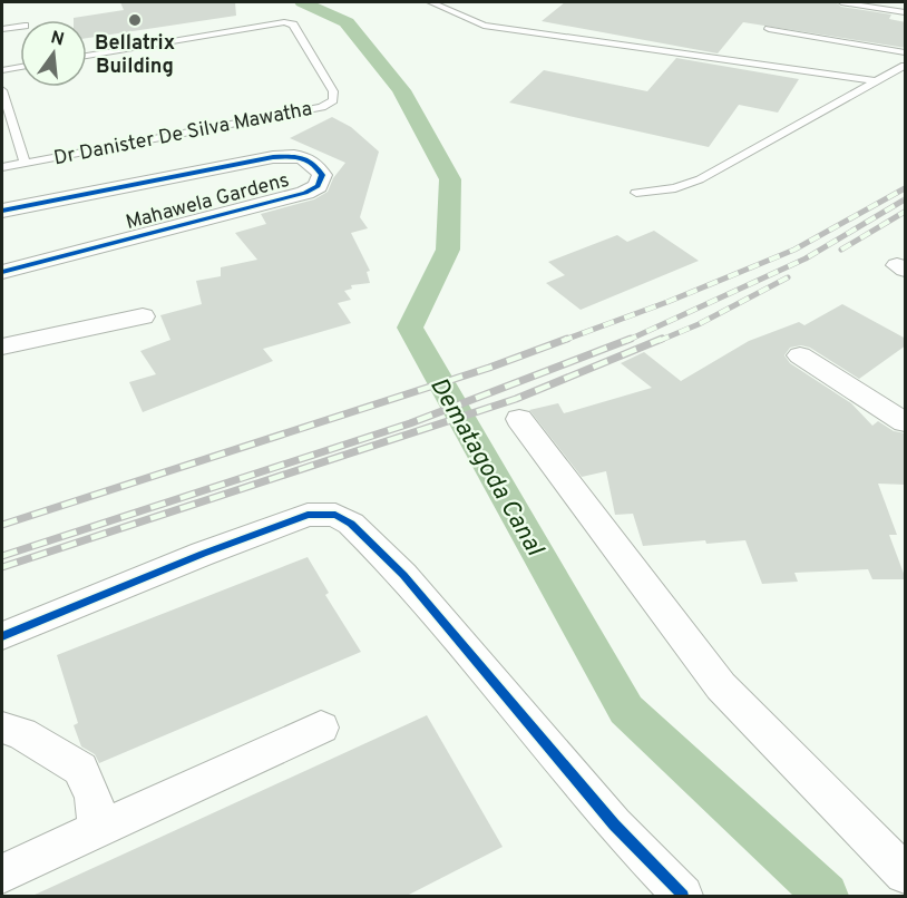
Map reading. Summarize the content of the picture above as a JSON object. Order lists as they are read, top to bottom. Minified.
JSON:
{"streets":{"street":["Mahawela Gardens"],"lane":["Dr Danister De Silva Mawatha"]},"water":["Dematagoda Canal"],"places":["Bellatrix Building"],"north":"top"}
